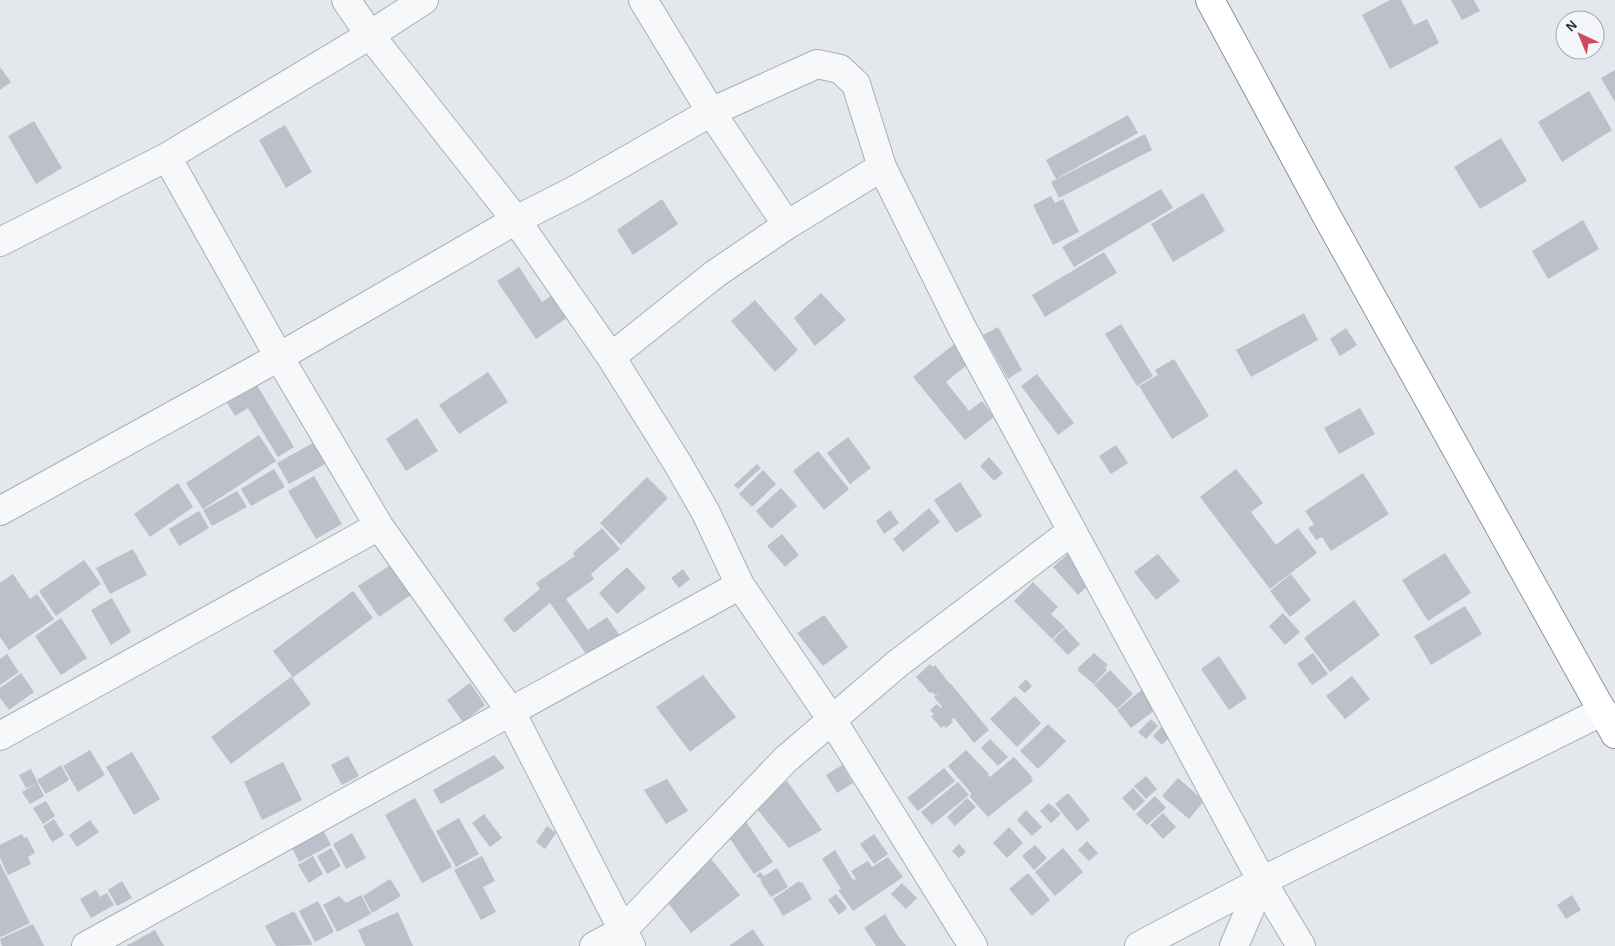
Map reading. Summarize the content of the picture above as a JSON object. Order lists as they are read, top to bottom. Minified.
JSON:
{"north":"top left"}
